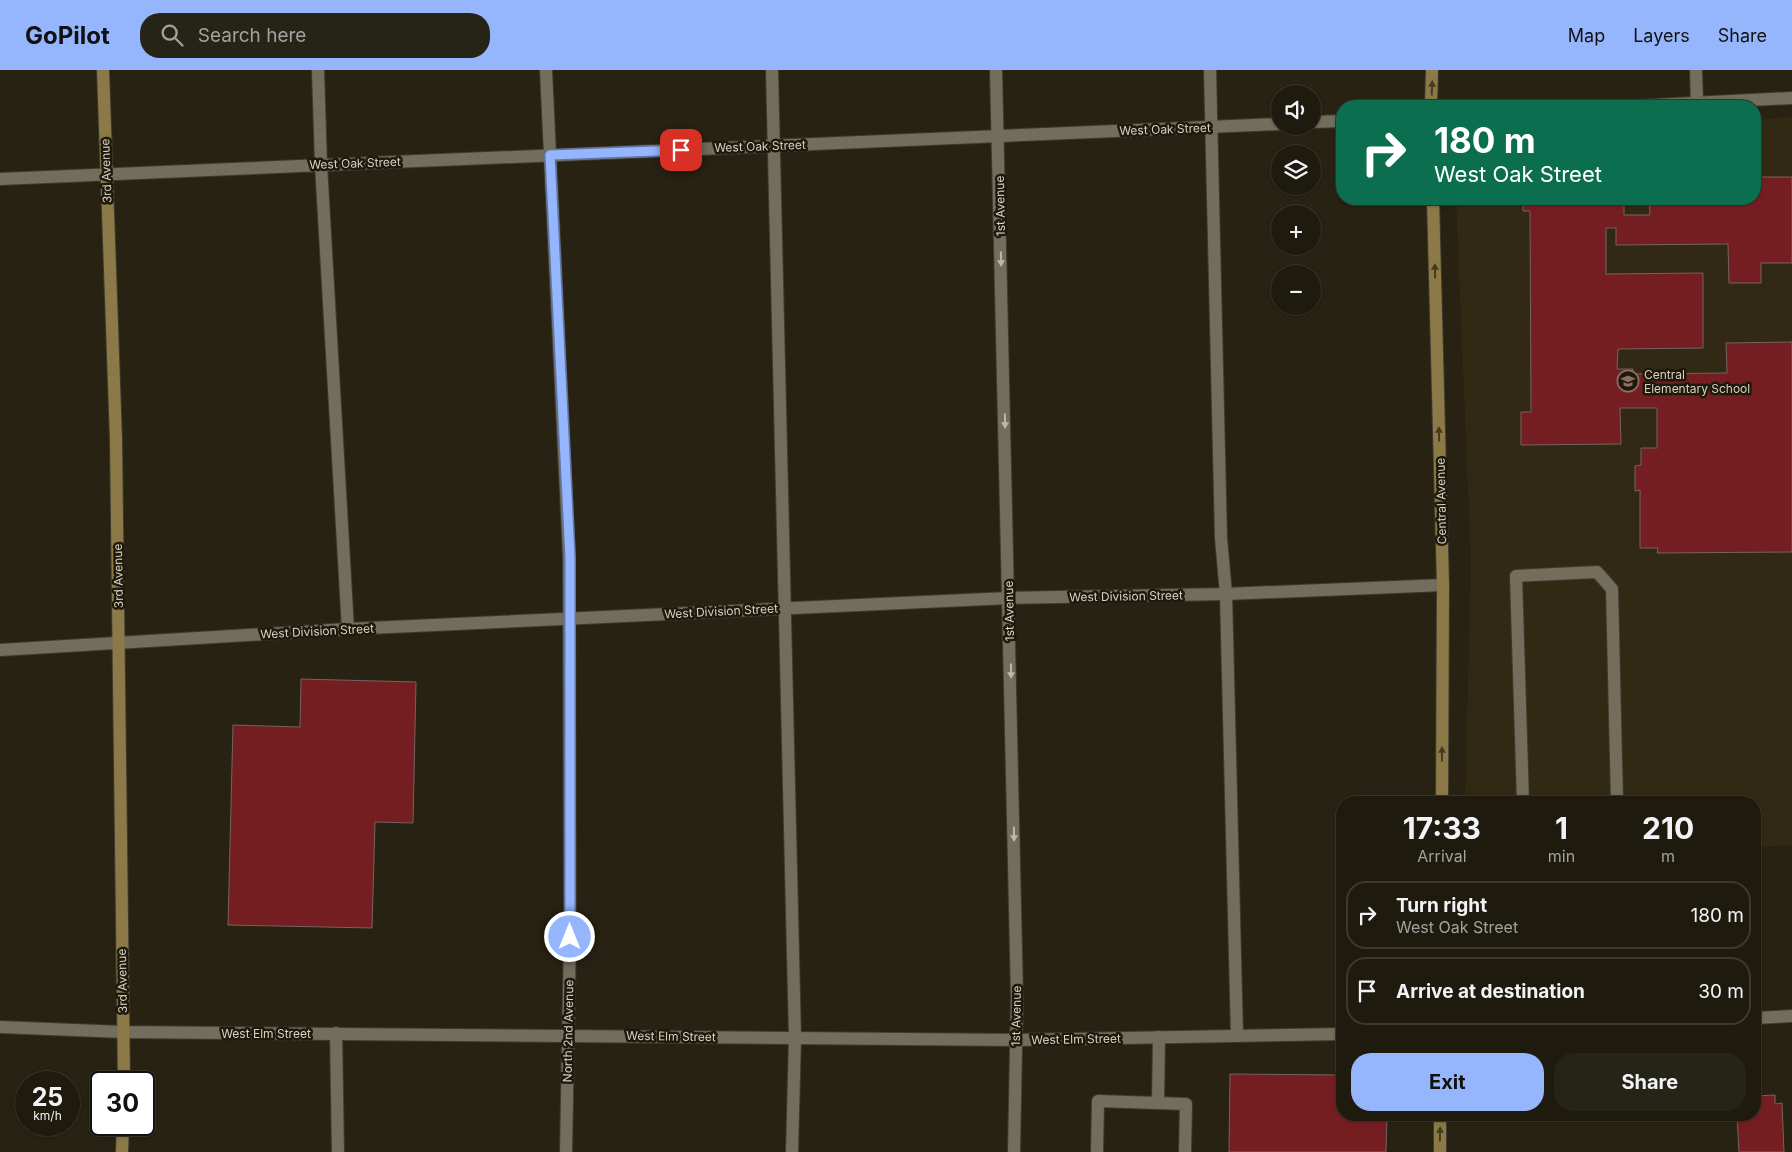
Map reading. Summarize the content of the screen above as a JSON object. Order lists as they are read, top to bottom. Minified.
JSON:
{"streets":{"street":["West Oak Street","3rd Avenue","1st Avenue","Central Avenue","West Division Street","North 2nd Avenue","West Elm Street"]},"crossings":[["West Oak Street","3rd Avenue"],["West Oak Street","1st Avenue"],["West Oak Street","North 2nd Avenue"],["3rd Avenue","West Division Street"],["3rd Avenue","West Elm Street"],["1st Avenue","West Division Street"],["1st Avenue","West Elm Street"],["Central Avenue","West Division Street"],["West Division Street","North 2nd Avenue"],["North 2nd Avenue","West Elm Street"]],"one_way":["1st Avenue","Central Avenue"],"places":{"school or university":["Central Elementary School"]},"page":{"header":"GoPilot","search":"Search here","nav":["Map","Layers","Share"],"map_buttons":["+","−"],"turn":["180 m","West Oak Street"],"eta":["17:33","Arrival","1","min","210","m"],"list":[{"name":"Turn right","note":"West Oak Street","value":"180 m"},{"name":"Arrive at destination","value":"30 m"}],"buttons":["Exit","Share"],"speed":"25 km/h","limit":"30"}}
